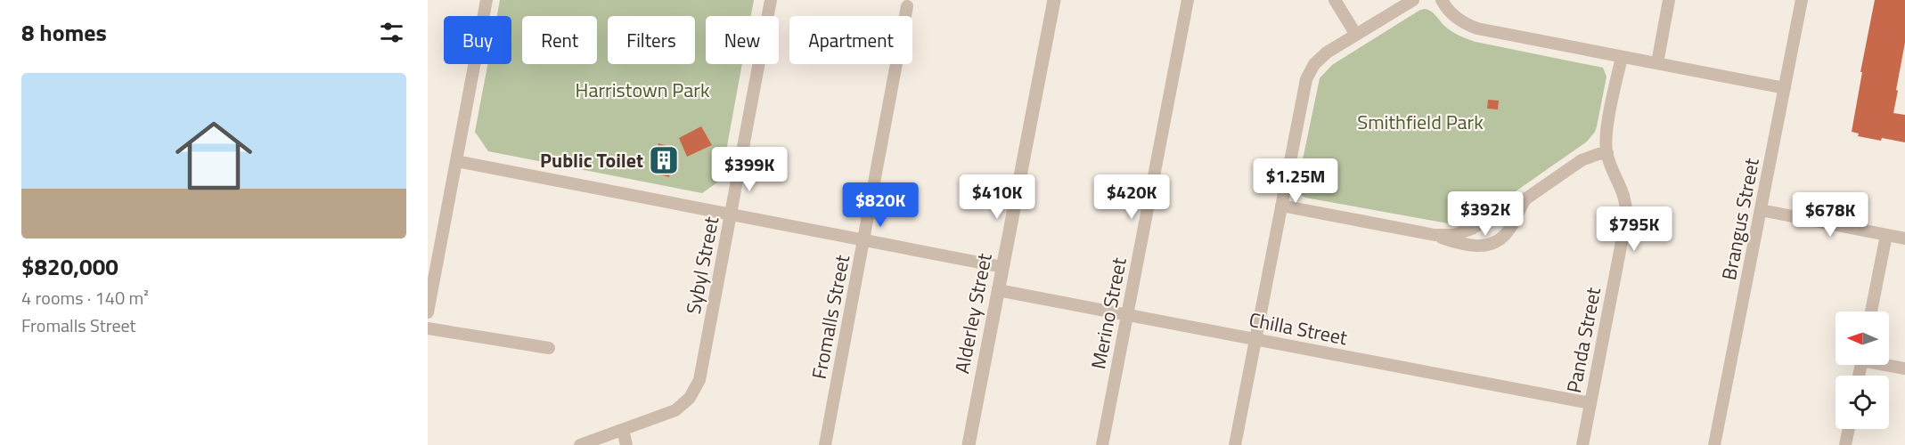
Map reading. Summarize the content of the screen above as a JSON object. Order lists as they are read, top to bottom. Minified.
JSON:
{"streets":{"street":["Brangus Street","Sybyl Street","Alderley Street","Merino Street","Fromalls Street","Chilla Street","Panda Street"]},"crossings":[["Alderley Street","Chilla Street"],["Merino Street","Chilla Street"],["Chilla Street","Panda Street"]],"parks":["Harristown Park","Smithfield Park"],"places":{"building":["Public Toilet"]},"north":"left","page":{"heading":"8 homes","chip":["Buy","Rent","Filters","New","Apartment"],"list":[{"name":"$820,000","note":"4 rooms · 140 m² · Fromalls Street"}],"price":["$399K","$1.25M","$410K","$420K","$820K","$392K","$678K","$795K"]}}
